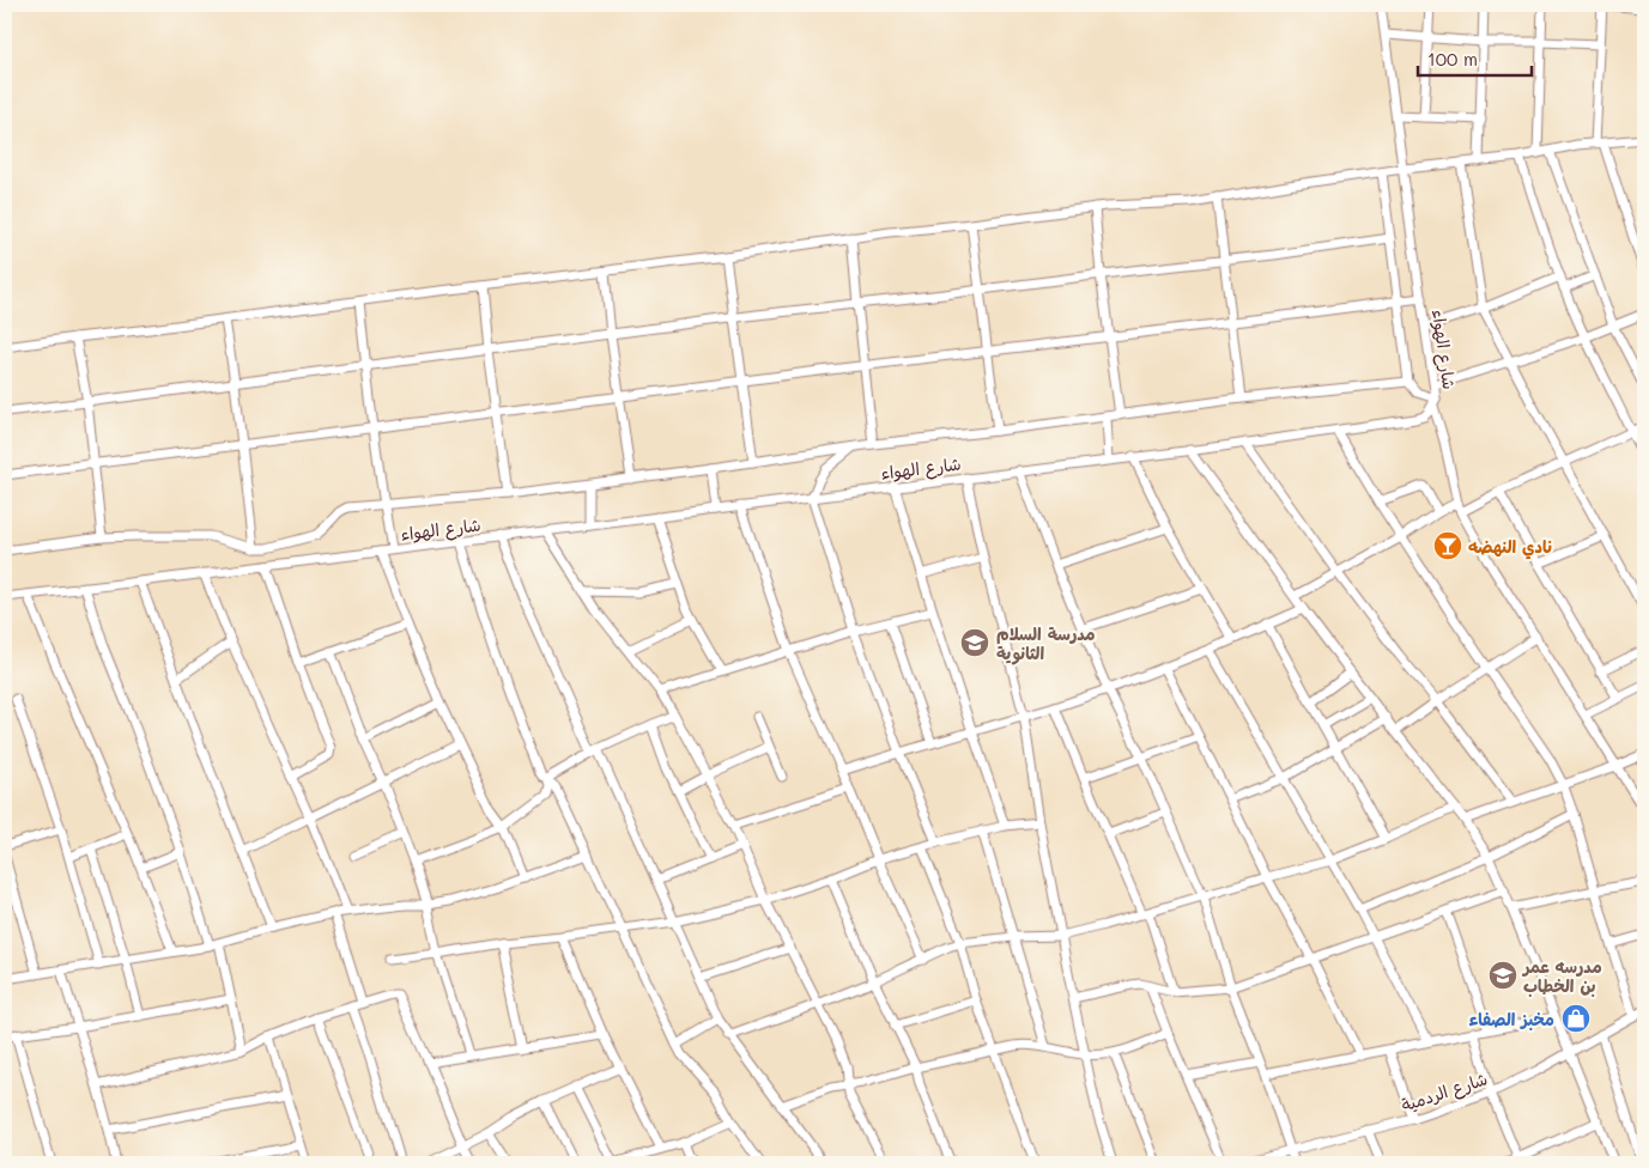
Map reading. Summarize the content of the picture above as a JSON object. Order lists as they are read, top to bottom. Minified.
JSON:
{"streets":{"street":["شارع الهواء","شارع الردمية"]},"places":{"bar":["نادي النهضه"],"school or university":["مدرسة السلام الثانوية","مدرسه عمر بن الخطاب"],"shop":["مخبز الصفاء"]},"scale_bar":"100 m"}
